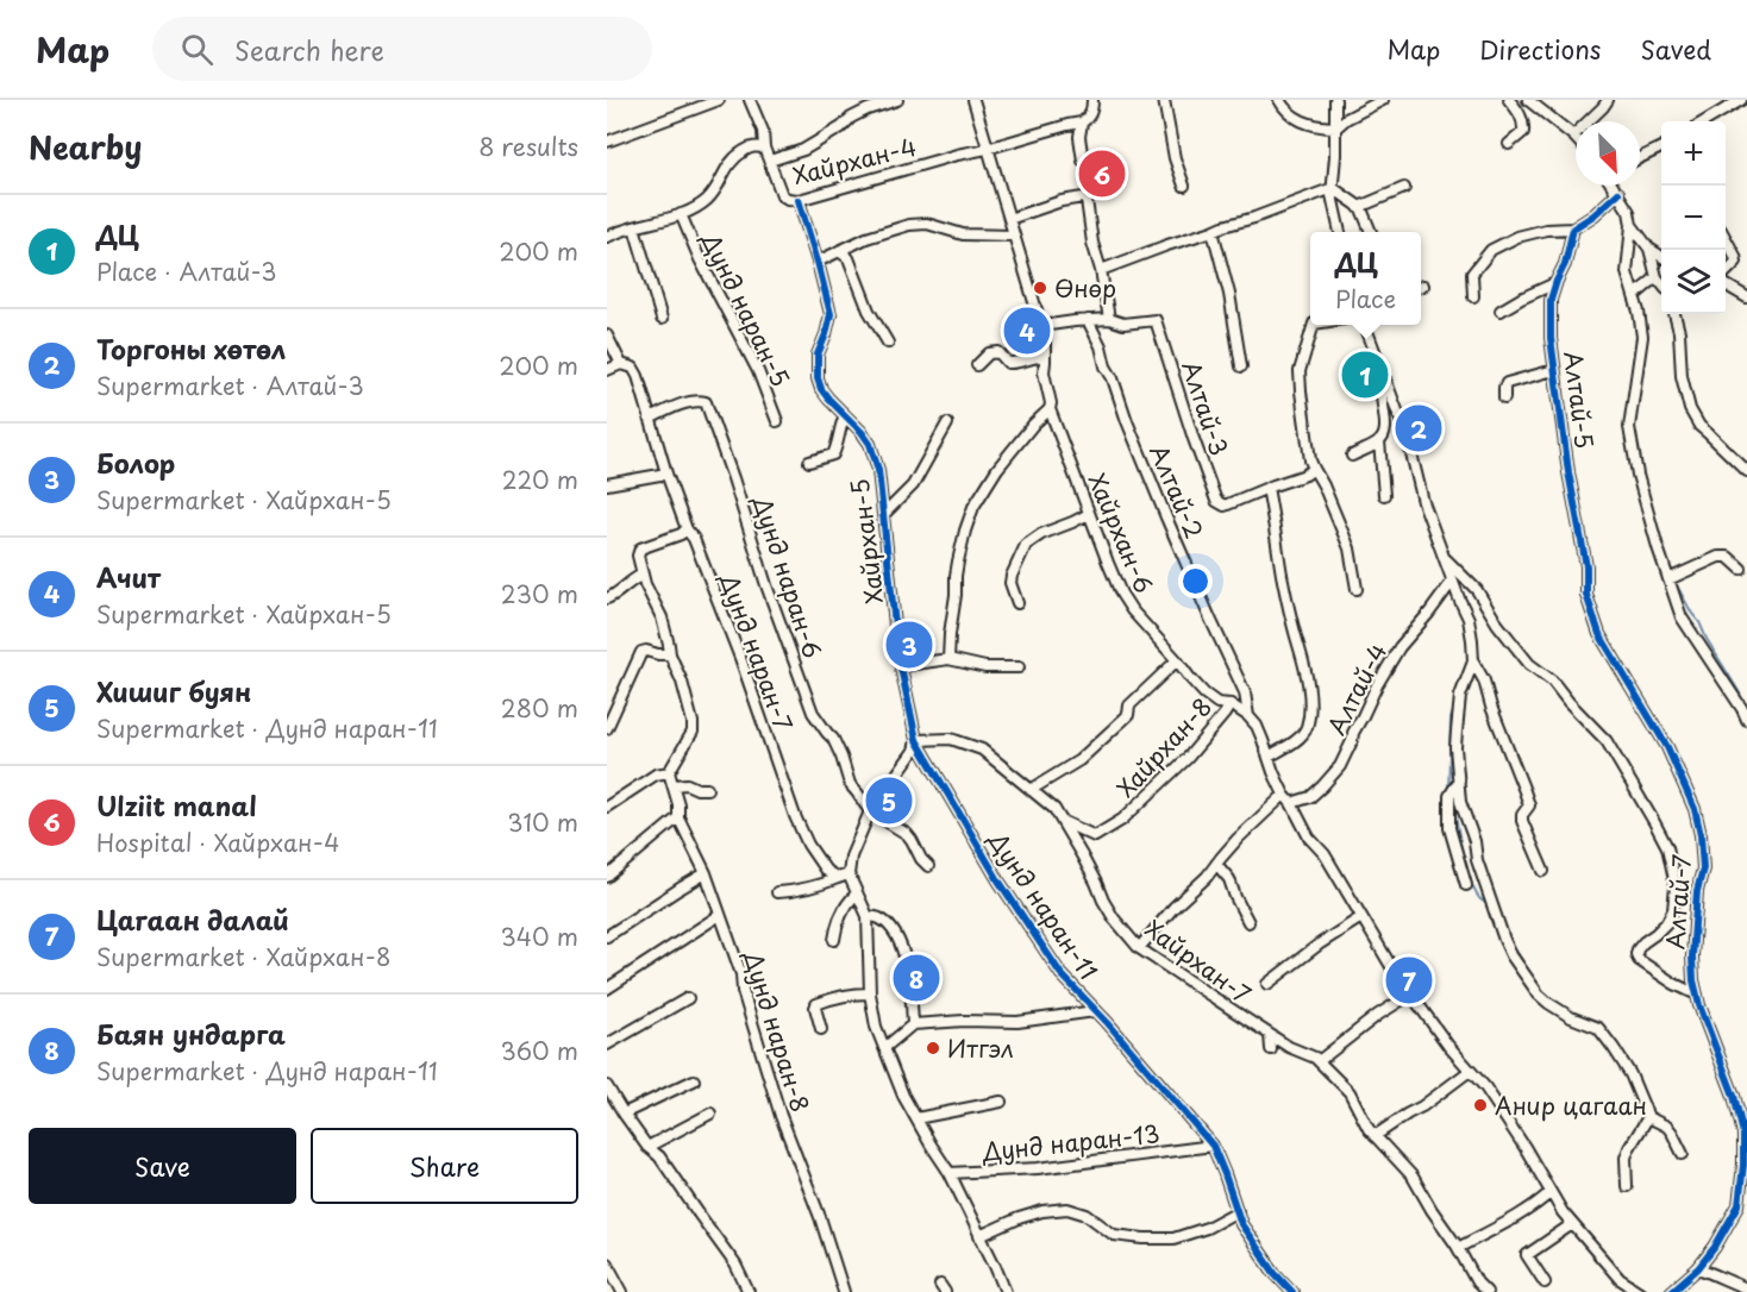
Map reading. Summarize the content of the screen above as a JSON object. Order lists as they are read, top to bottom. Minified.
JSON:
{"streets":{"street":["Хайрхан-4","Дунд наран-5","Алтай-5","Алтай-3","Алтай-2","Хайрхан-6","Хайрхан-5","Дунд наран-6","Дунд наран-7","Алтай-4","Хайрхан-8","Алтай-7","Дунд наран-11","Хайрхан-7","Дунд наран-8","Дунд наран-13"]},"crossings":[["Хайрхан-4","Хайрхан-5"],["Алтай-5","Алтай-7"],["Хайрхан-6","Хайрхан-8"],["Дунд наран-6","Дунд наран-7"],["Хайрхан-8","Хайрхан-7"],["Дунд наран-11","Хайрхан-7"],["Дунд наран-11","Дунд наран-13"]],"places":["Өнөр","Итгэл","Анир цагаан"],"north":"bottom right","page":{"header":"Map","search":"Search here","nav":["Map","Directions","Saved"],"heading":["Nearby","8 results"],"map_buttons":["+","−"],"pins":["6","4","1","2","3","5","8","7"],"list":[{"mark":"1","name":"ДЦ","note":"Place · Алтай-3","value":"200 m"},{"mark":"2","name":"Торгоны хөтөл","note":"Supermarket · Алтай-3","value":"200 m"},{"mark":"3","name":"Болор","note":"Supermarket · Хайрхан-5","value":"220 m"},{"mark":"4","name":"Ачит","note":"Supermarket · Хайрхан-5","value":"230 m"},{"mark":"5","name":"Хишиг буян","note":"Supermarket · Дунд наран-11","value":"280 m"},{"mark":"6","name":"Ulziit manal","note":"Hospital · Хайрхан-4","value":"310 m"},{"mark":"7","name":"Цагаан далай","note":"Supermarket · Хайрхан-8","value":"340 m"},{"mark":"8","name":"Баян ундарга","note":"Supermarket · Дунд наран-11","value":"360 m"}],"popup":["ДЦ","Place"],"buttons":["Save","Share"]}}
